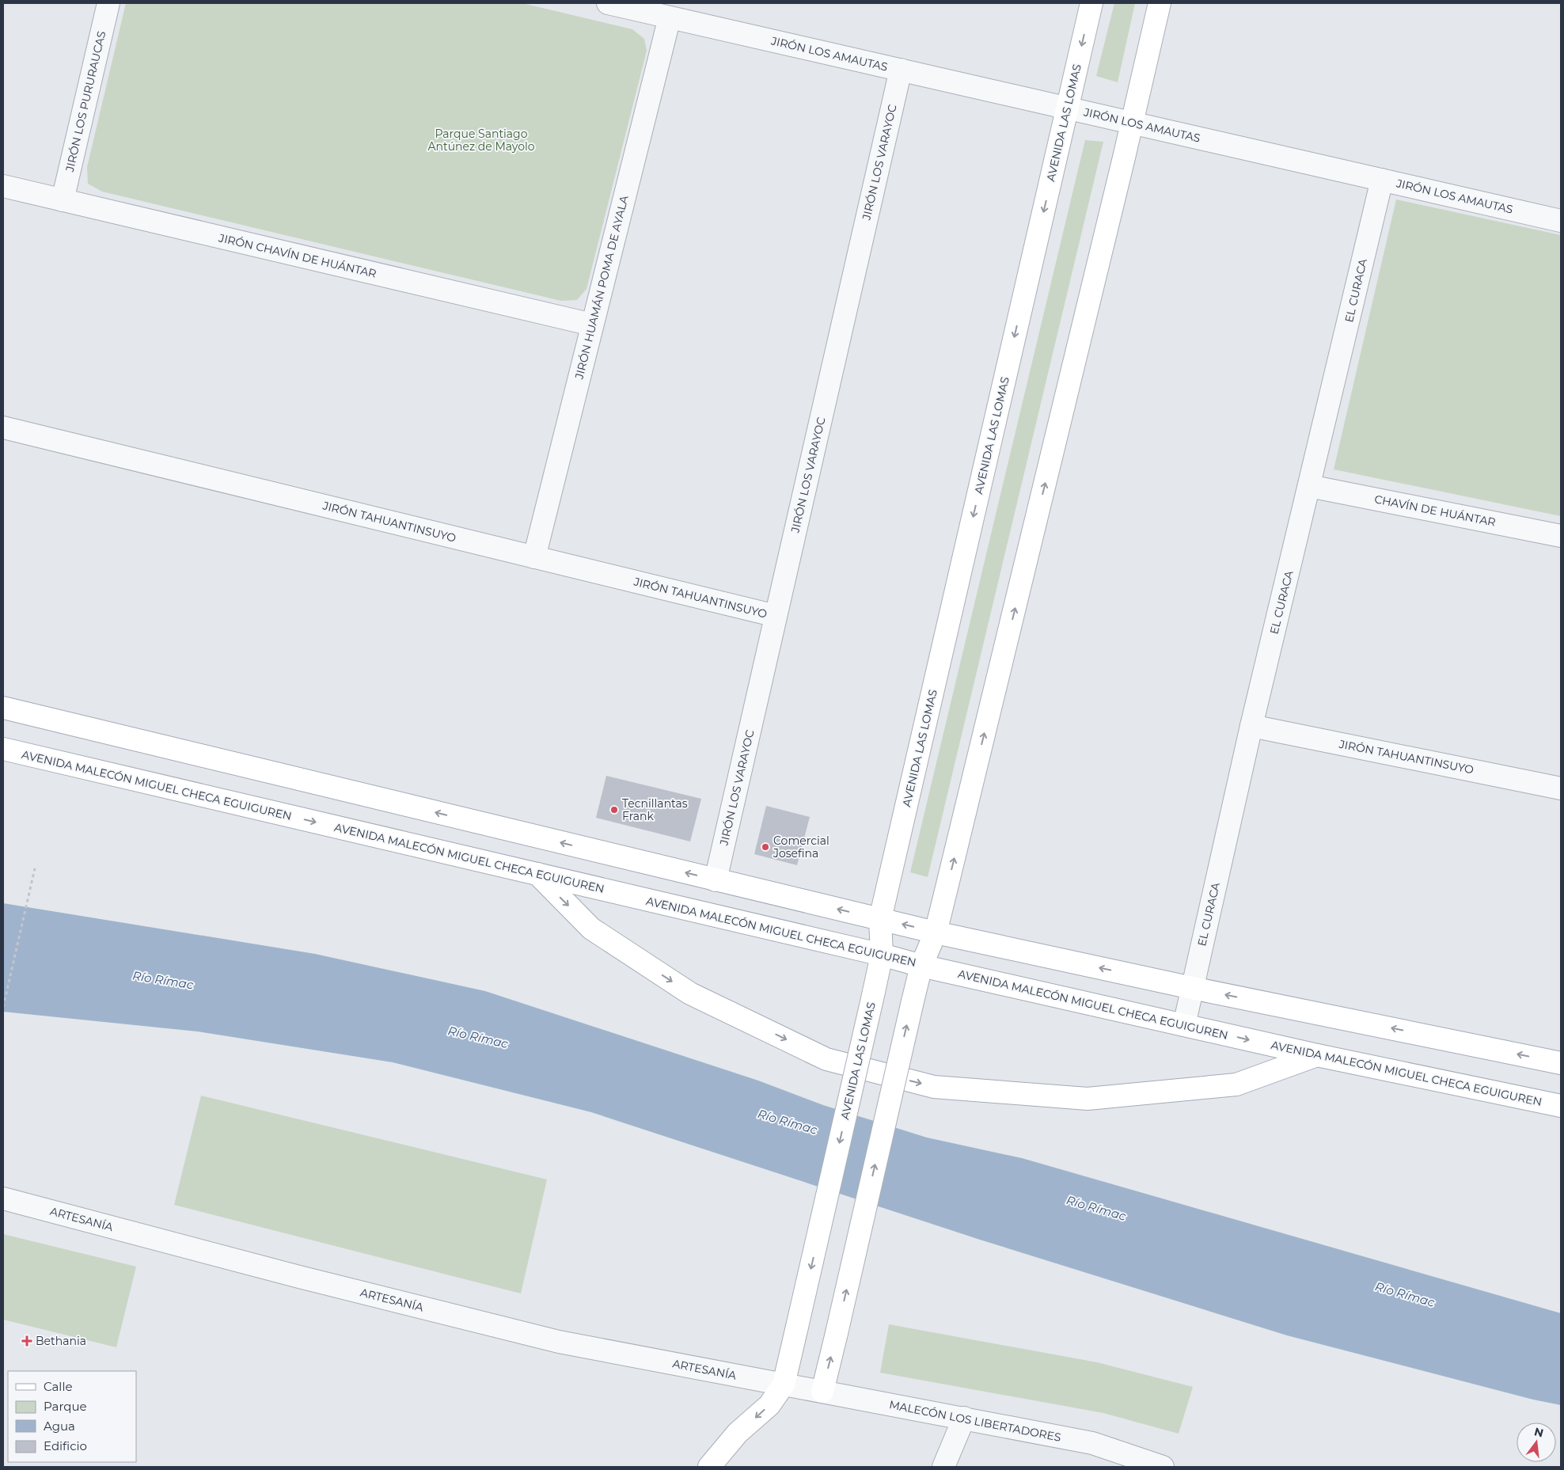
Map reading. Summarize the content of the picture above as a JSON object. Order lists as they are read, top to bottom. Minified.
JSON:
{"streets":{"main road":["AVENIDA LAS LOMAS","AVENIDA MALECÓN MIGUEL CHECA EGUIGUREN"],"street":["JIRÓN LOS AMAUTAS","JIRÓN LOS PURURAUCAS","JIRÓN LOS VARAYOC","JIRÓN CHAVÍN DE HUÁNTAR","JIRÓN HUAMÁN POMA DE AYALA","EL CURACA","CHAVÍN DE HUÁNTAR","JIRÓN TAHUANTINSUYO","ARTESANÍA","MALECÓN LOS LIBERTADORES"]},"crossings":[["JIRÓN LOS AMAUTAS","AVENIDA LAS LOMAS"],["JIRÓN LOS AMAUTAS","JIRÓN LOS VARAYOC"],["JIRÓN LOS AMAUTAS","JIRÓN HUAMÁN POMA DE AYALA"],["JIRÓN LOS AMAUTAS","EL CURACA"],["JIRÓN LOS PURURAUCAS","JIRÓN CHAVÍN DE HUÁNTAR"],["AVENIDA LAS LOMAS","AVENIDA MALECÓN MIGUEL CHECA EGUIGUREN"],["AVENIDA LAS LOMAS","ARTESANÍA"],["AVENIDA LAS LOMAS","MALECÓN LOS LIBERTADORES"],["JIRÓN LOS VARAYOC","JIRÓN TAHUANTINSUYO"],["JIRÓN CHAVÍN DE HUÁNTAR","JIRÓN HUAMÁN POMA DE AYALA"],["JIRÓN HUAMÁN POMA DE AYALA","JIRÓN TAHUANTINSUYO"],["EL CURACA","CHAVÍN DE HUÁNTAR"],["EL CURACA","JIRÓN TAHUANTINSUYO"],["EL CURACA","AVENIDA MALECÓN MIGUEL CHECA EGUIGUREN"],["ARTESANÍA","MALECÓN LOS LIBERTADORES"]],"water":["Río Rímac"],"parks":["Parque Santiago Antúnez de Mayolo"],"places":{"other":["Tecnillantas Frank","Comercial Josefina"],"health":["Bethania"]},"legend":["Calle","Parque","Agua","Edificio"],"north":"top"}
